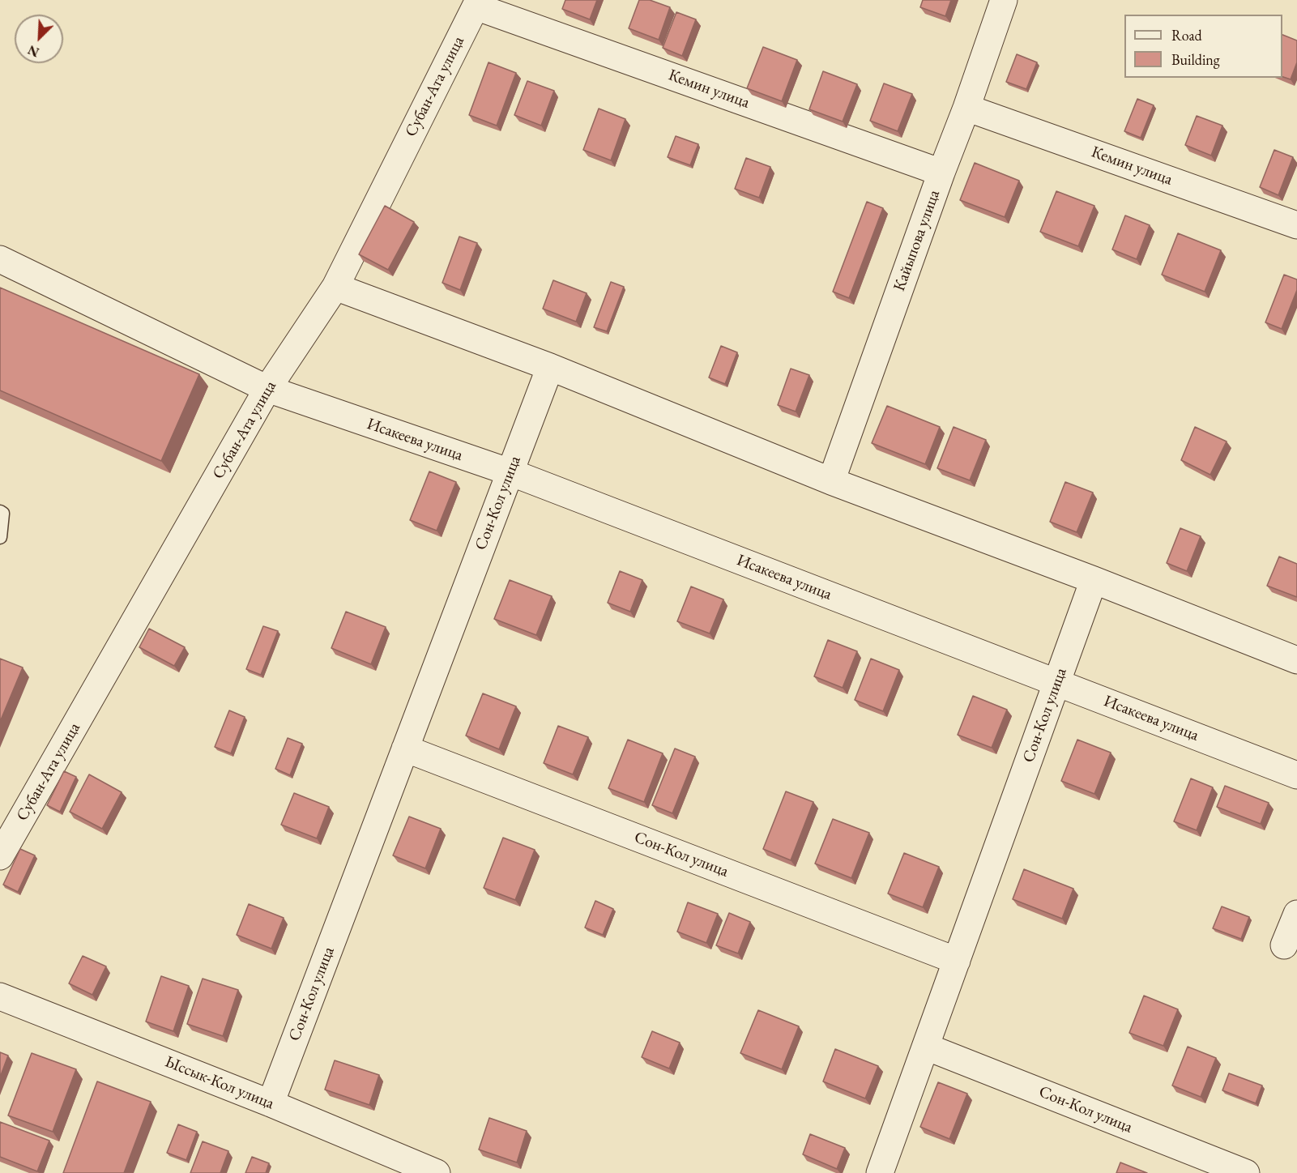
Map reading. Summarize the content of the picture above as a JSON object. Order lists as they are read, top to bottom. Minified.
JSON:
{"streets":{"street":["Субан-Ата улица","Кемин улица","Кайыпова улица","Исакеева улица","Сон-Кол улица","Ыссык-Кол улица"]},"crossings":[["Субан-Ата улица","Кемин улица"],["Субан-Ата улица","Исакеева улица"],["Кемин улица","Кайыпова улица"],["Исакеева улица","Сон-Кол улица"],["Сон-Кол улица","Ыссык-Кол улица"]],"legend":["Road","Building"],"north":"bottom left"}
